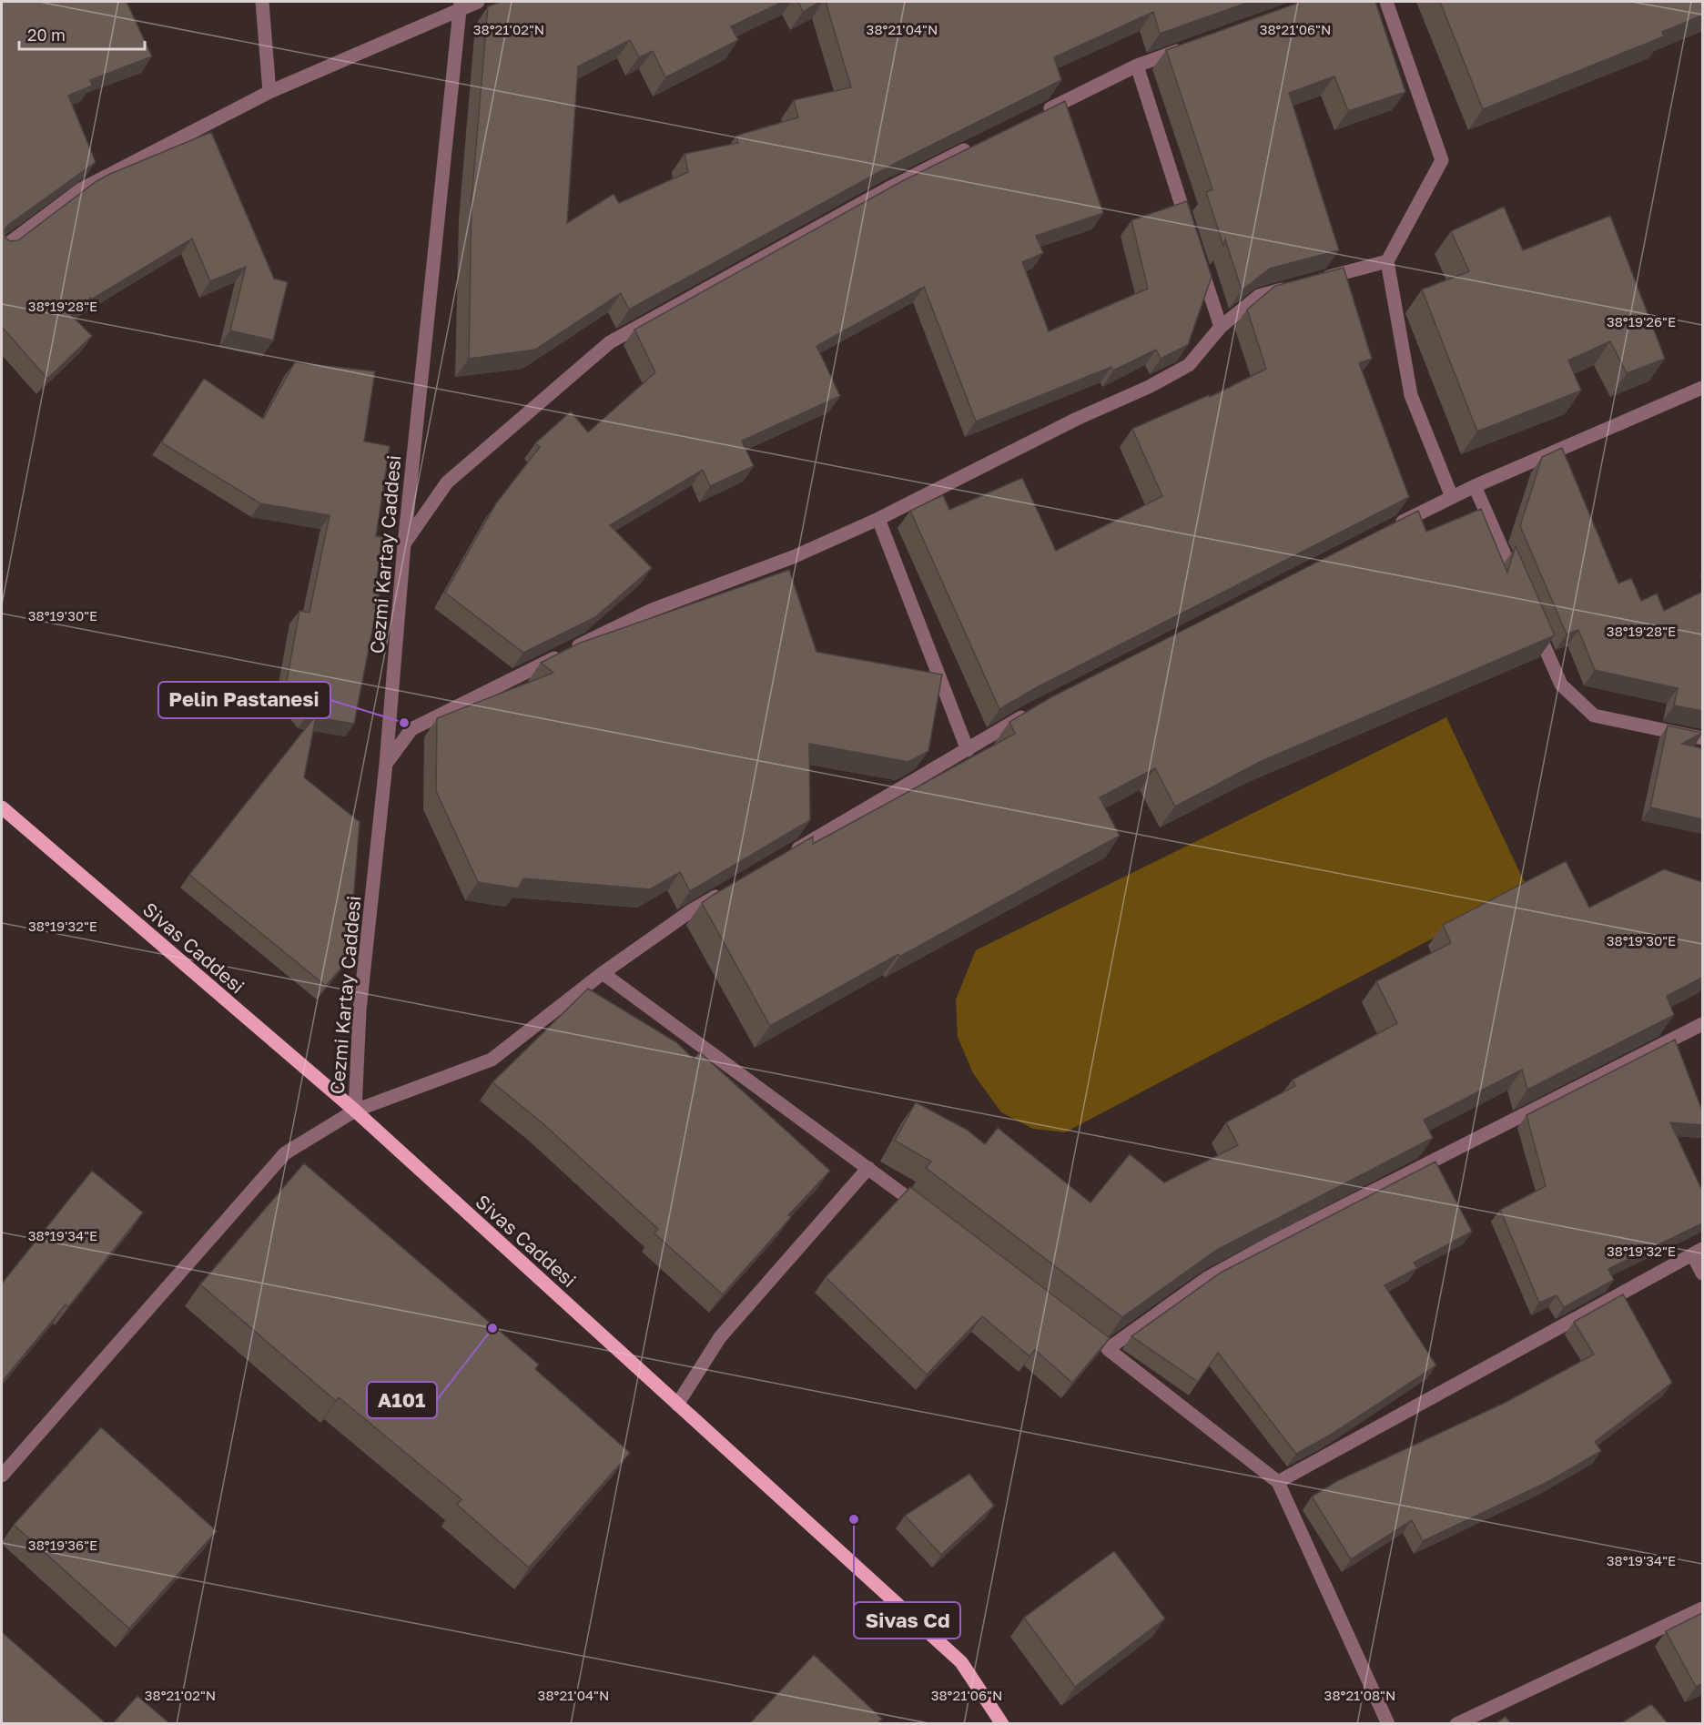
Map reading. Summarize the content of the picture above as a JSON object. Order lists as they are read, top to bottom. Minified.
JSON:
{"streets":{"main road":["Sivas Caddesi"],"street":["Cezmi Kartay Caddesi"]},"crossings":[["Cezmi Kartay Caddesi","Sivas Caddesi"]],"places":["Pelin Pastanesi","A101","Sivas Cd"],"scale_bar":"20 m","coordinates":["38°21'02\"N","38°21'04\"N","38°21'06\"N","38°19'28\"E","38°19'26\"E","38°19'30\"E","38°19'32\"E","38°19'34\"E","38°19'36\"E","38°21'08\"N"]}
